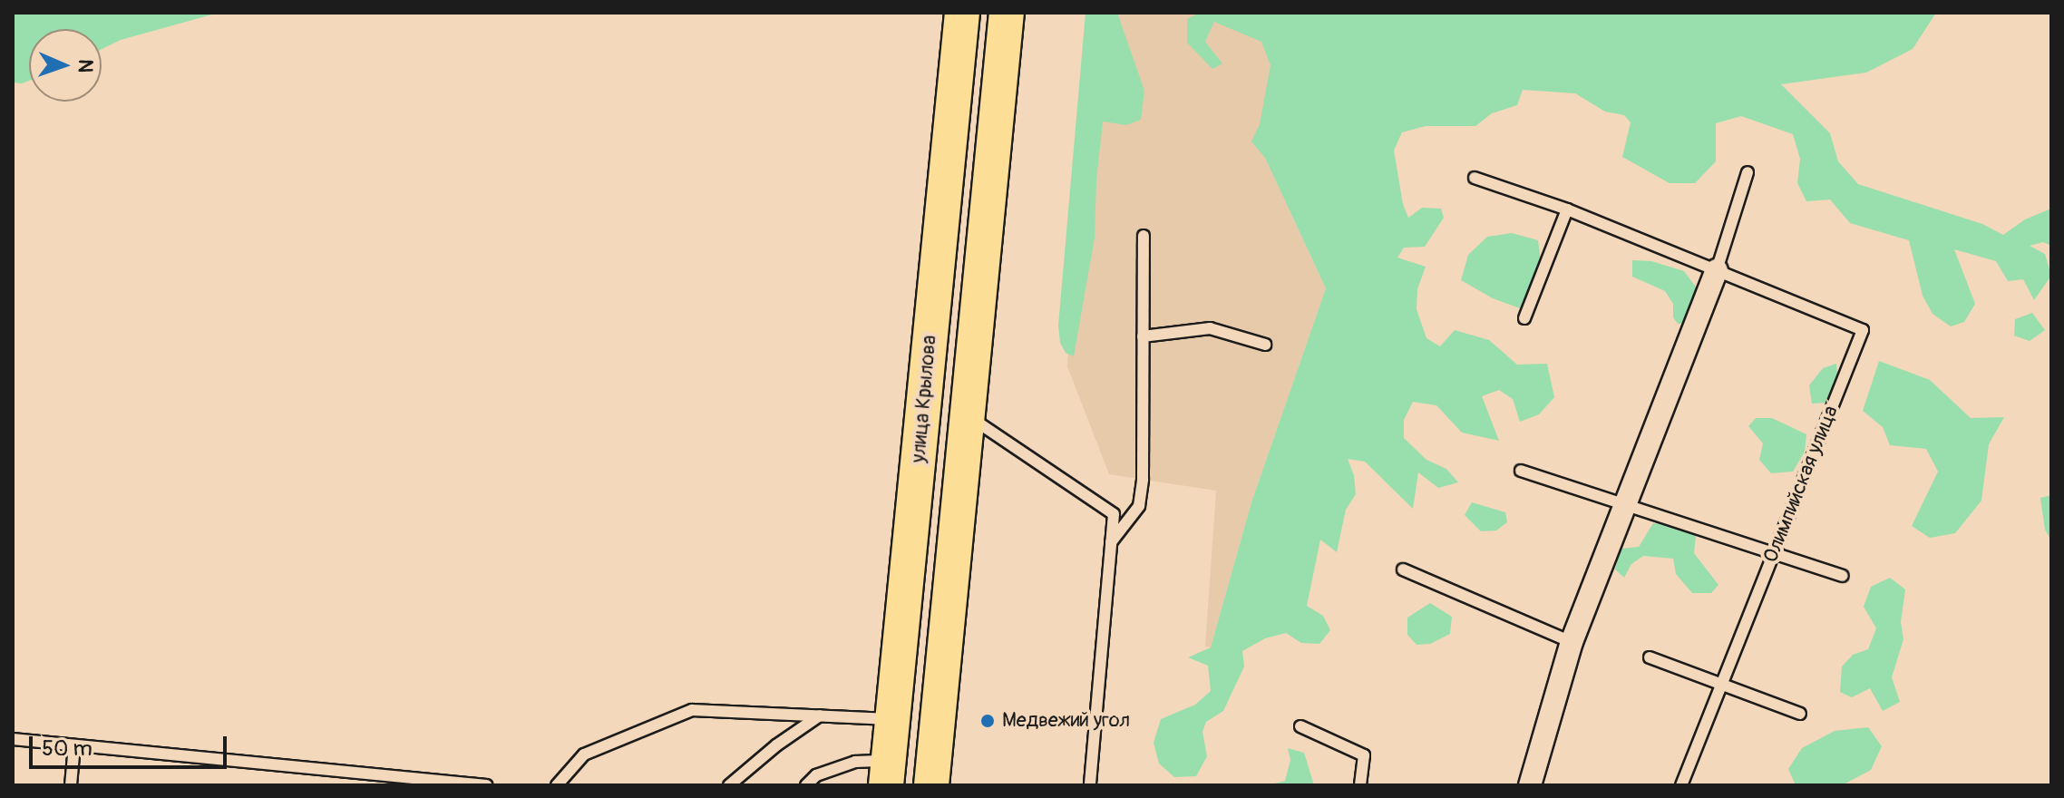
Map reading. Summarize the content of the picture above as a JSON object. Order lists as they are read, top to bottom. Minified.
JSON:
{"streets":{"main road":["улица Крылова"],"lane":["Олимпийская улица"]},"places":["Медвежий угол"],"scale_bar":"50 m","north":"right"}
